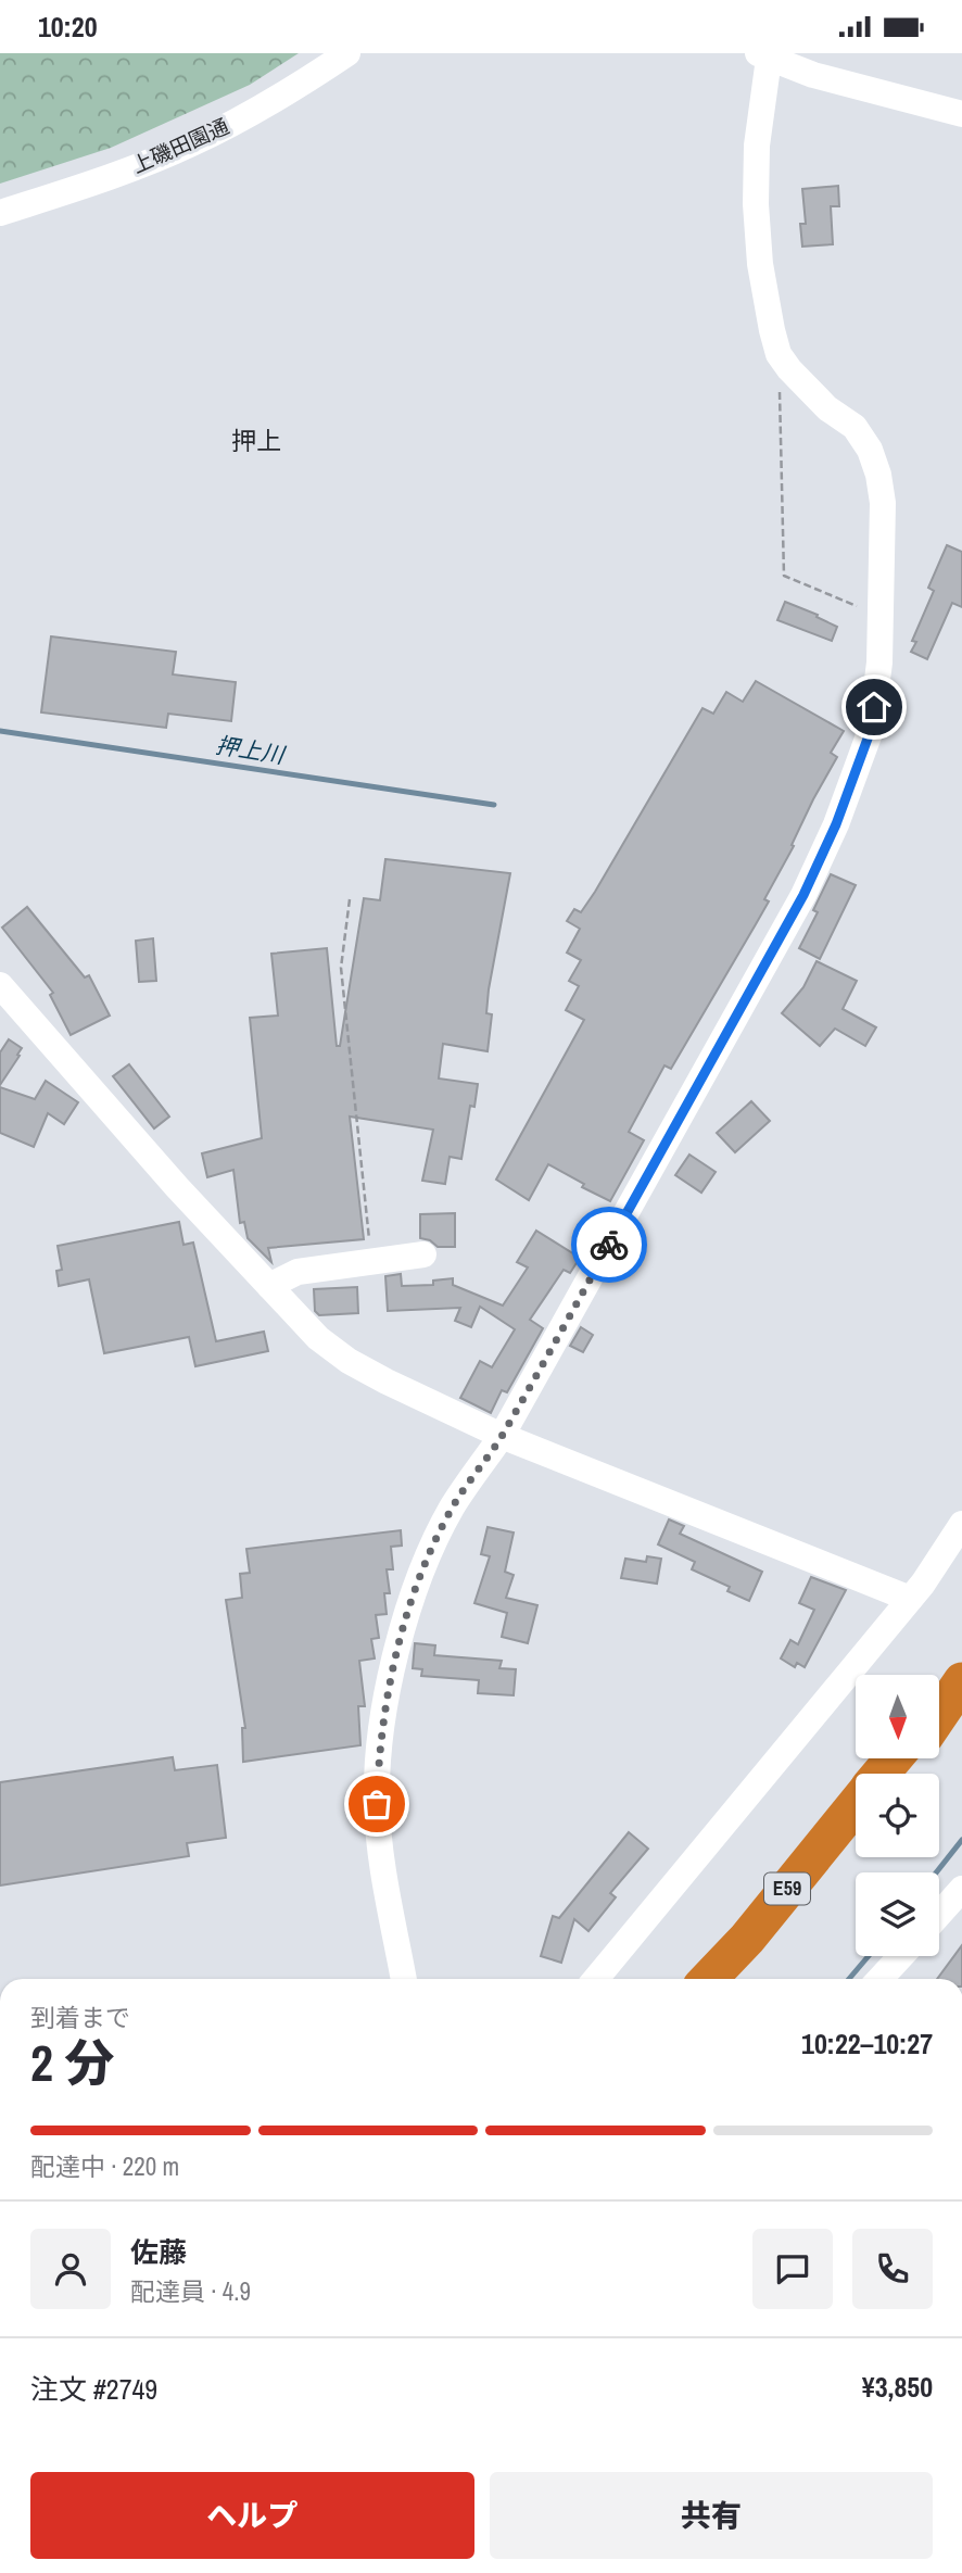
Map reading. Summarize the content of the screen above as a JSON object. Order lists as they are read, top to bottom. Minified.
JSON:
{"streets":{"highway":["E59"],"street":["上磯田園通"]},"districts":["押上"],"water":["押上川"],"north":"bottom","page":{"status":"10:20","heading":["2 分","到着まで","10:22–10:27"],"panel":["佐藤","配達員 · 4.9","注文 #2749","¥3,850"],"bar":"配達中 · 220 m","buttons":["ヘルプ","共有"]}}
